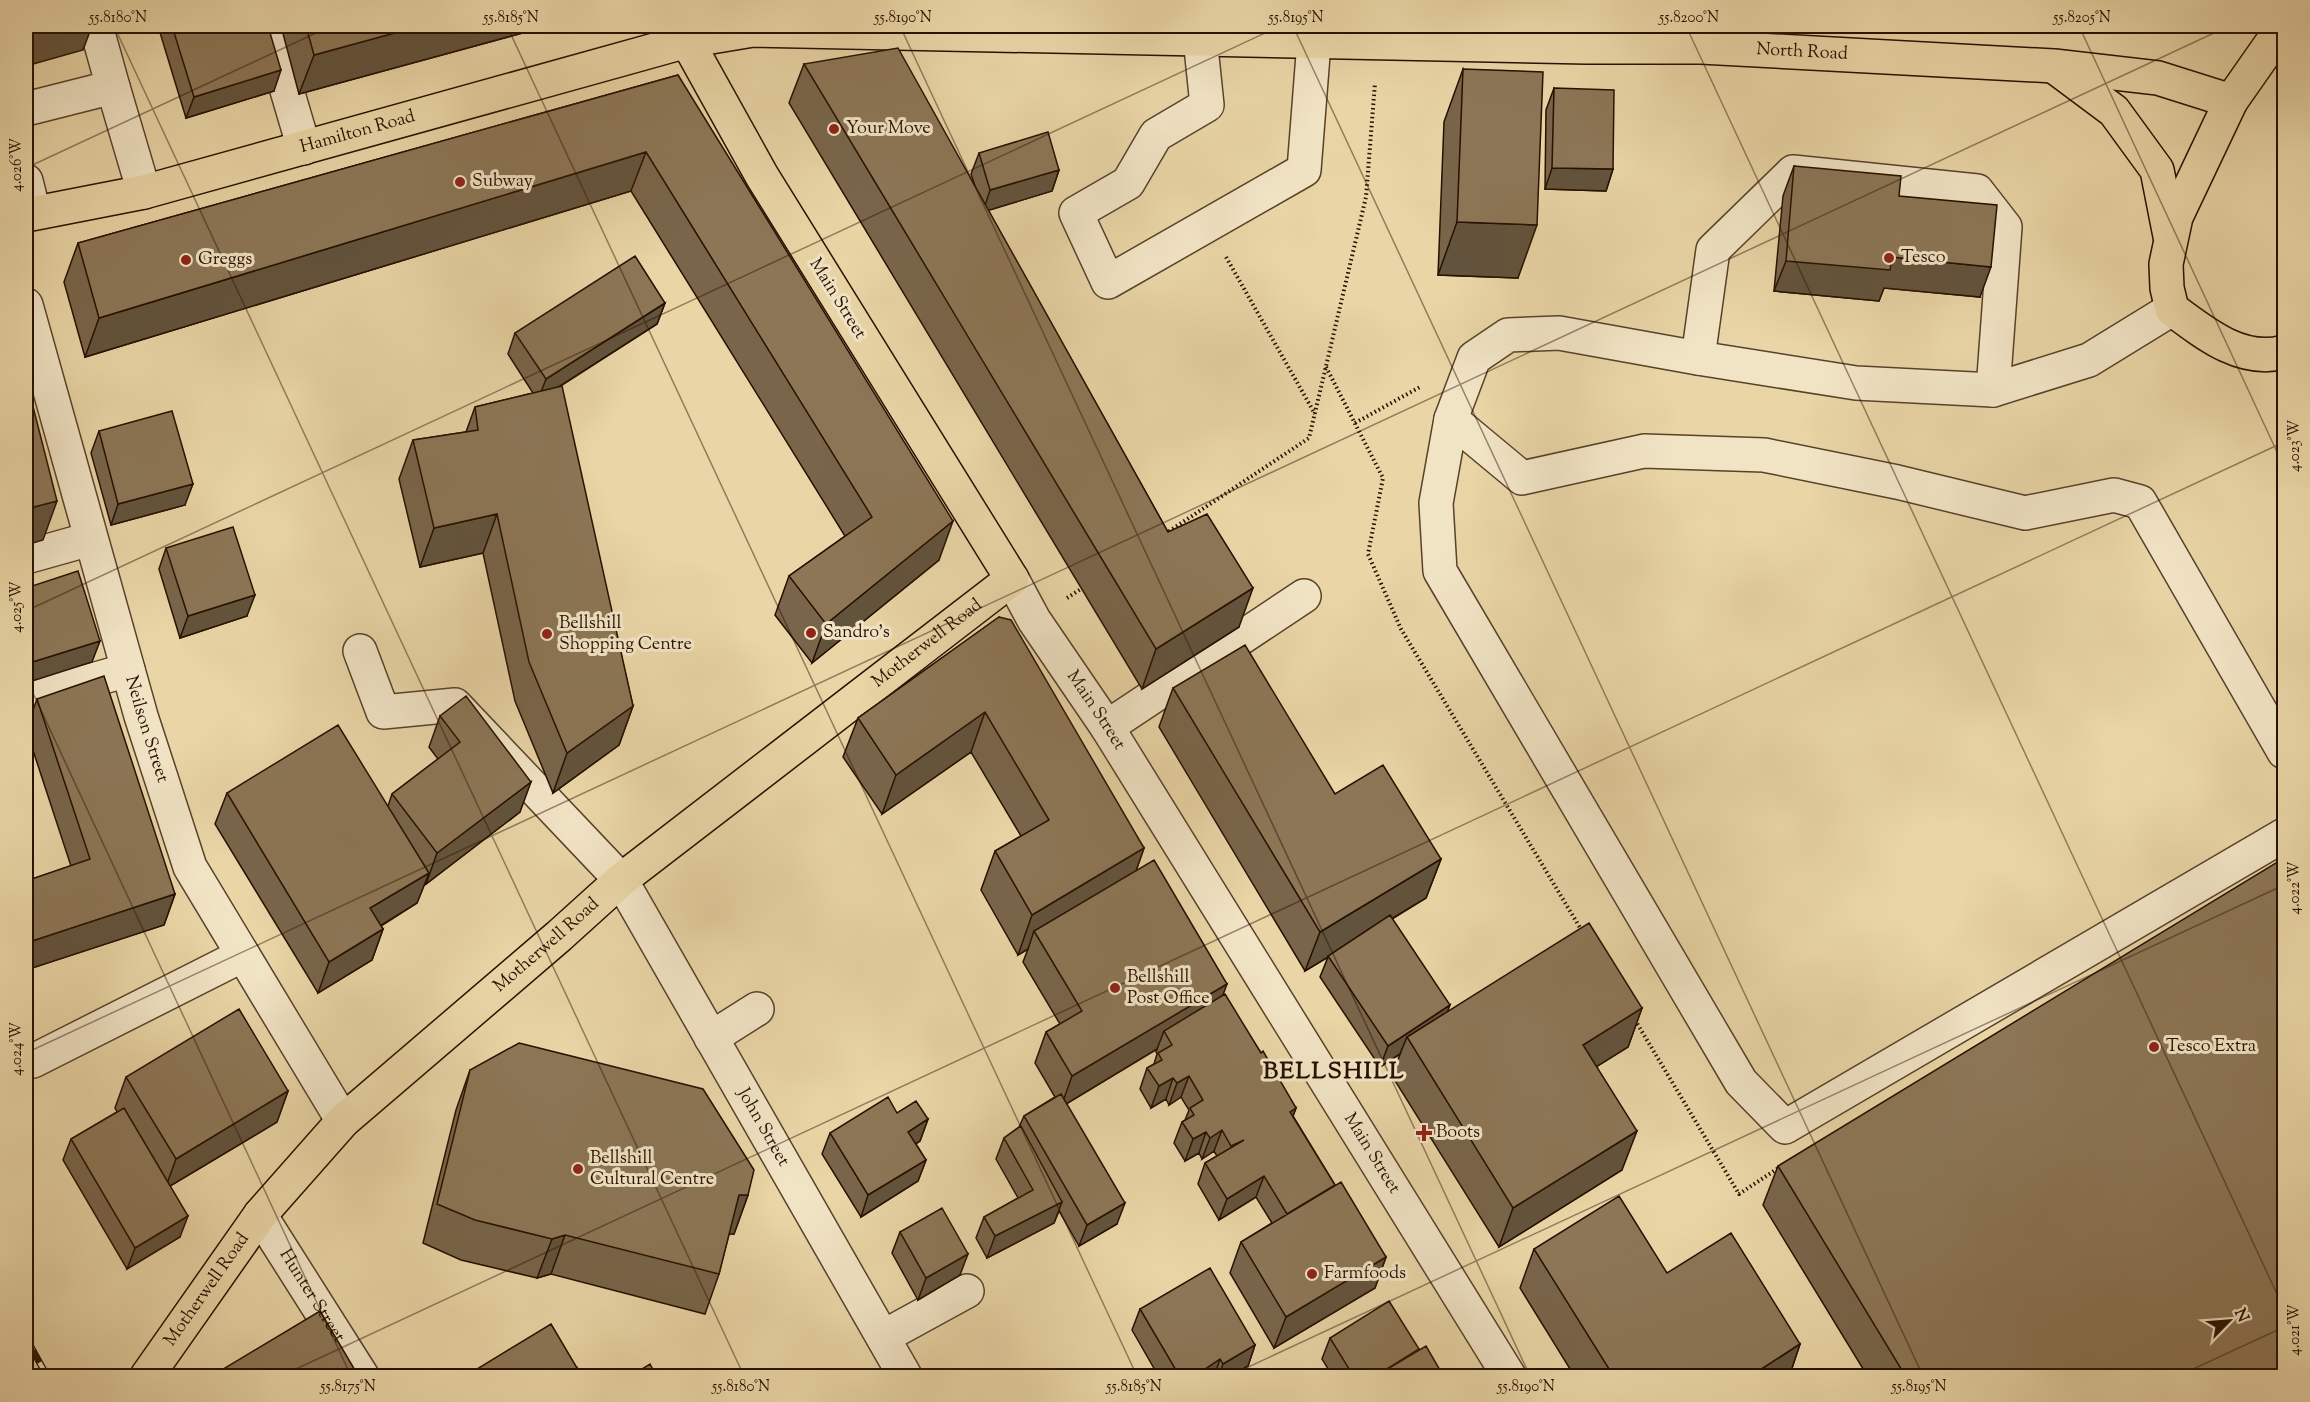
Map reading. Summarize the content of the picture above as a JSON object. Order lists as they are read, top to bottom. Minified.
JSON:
{"streets":{"main road":["North Road","Hamilton Road","Main Street","Motherwell Road"],"street":["Neilson Street","John Street","Hunter Street"]},"crossings":[["North Road","Hamilton Road"],["North Road","Main Street"],["Hamilton Road","Main Street"],["Main Street","Motherwell Road"],["Motherwell Road","Neilson Street"],["Motherwell Road","John Street"],["Motherwell Road","Hunter Street"]],"districts":["BELLSHILL"],"places":{"other":["Your Move","Subway","Tesco","Greggs","Sandro's","Bellshill Shopping Centre","Bellshill Post Office","Tesco Extra","Bellshill Cultural Centre","Farmfoods"],"health":["Boots"]},"north":"top right","coordinates":["55.8180°N","55.8185°N","55.8190°N","55.8195°N","55.8200°N","55.8205°N","4.026°W","4.023°W","4.025°W","4.022°W","4.024°W","4.021°W","55.8175°N"]}
